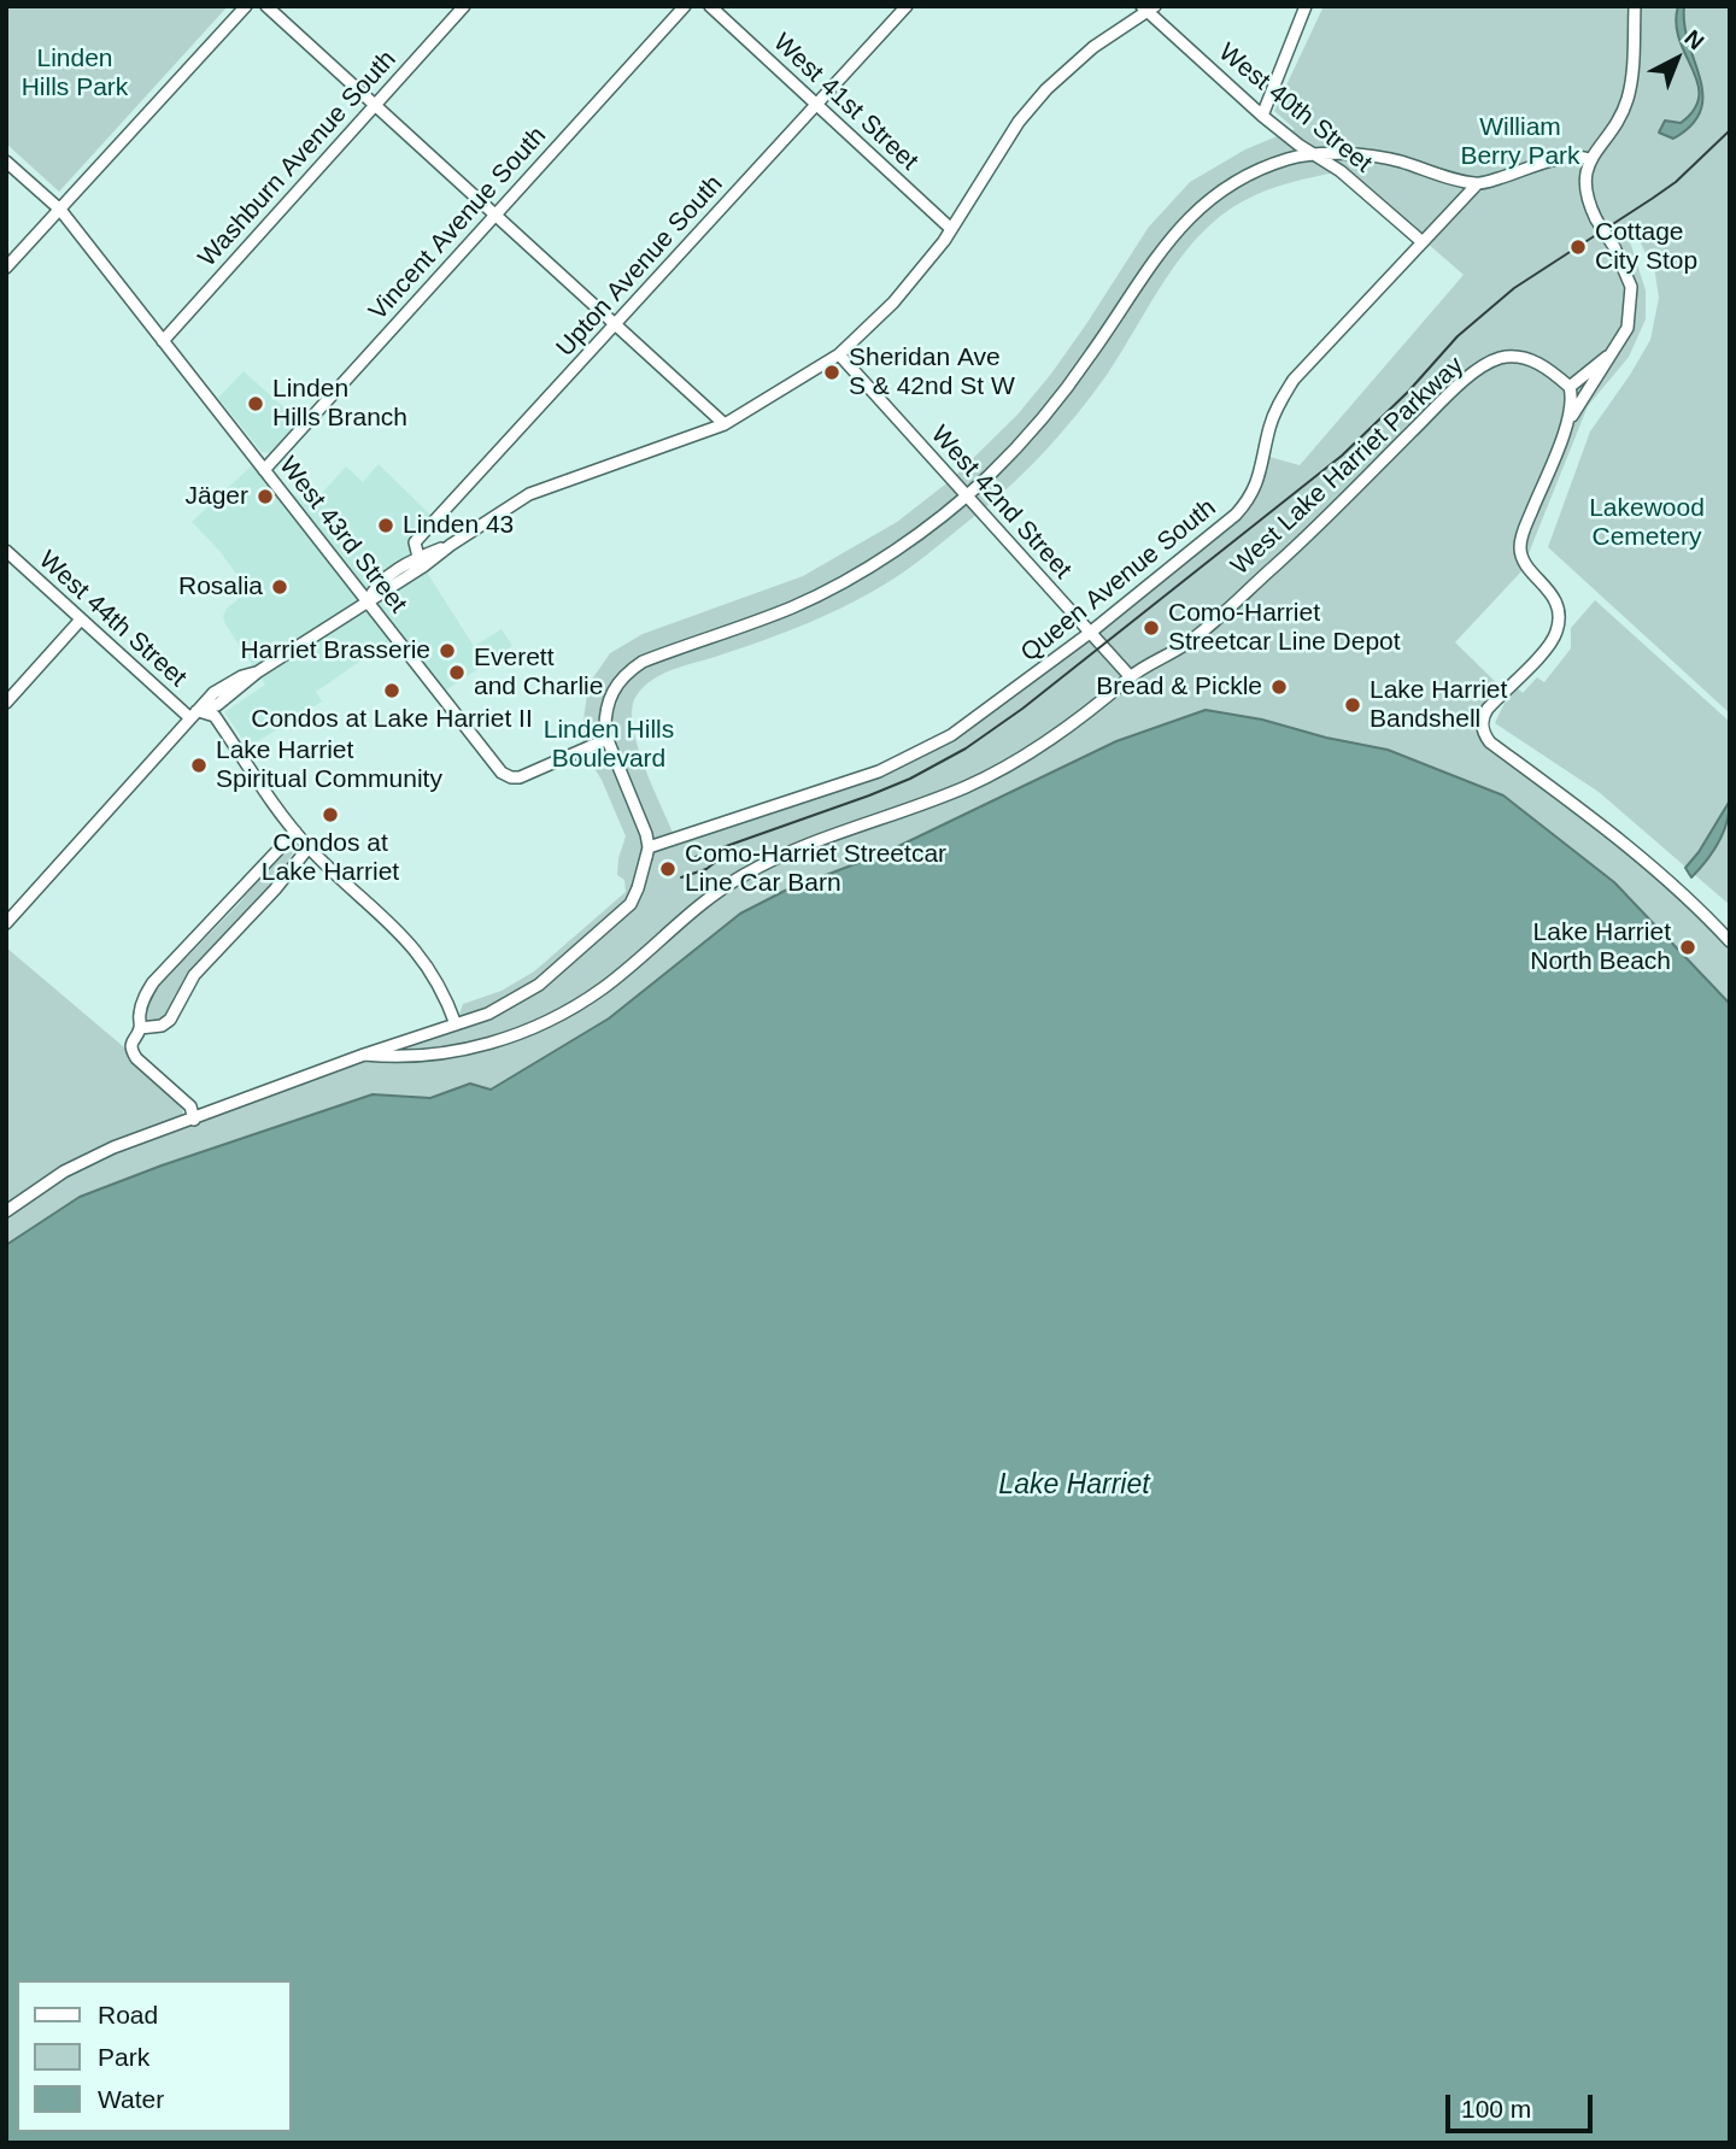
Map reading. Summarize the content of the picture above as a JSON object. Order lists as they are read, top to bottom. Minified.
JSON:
{"streets":{"street":["West 41st Street","West 40th Street","Washburn Avenue South","Vincent Avenue South","Upton Avenue South","West Lake Harriet Parkway","West 42nd Street","West 43rd Street","Queen Avenue South","West 44th Street"]},"crossings":[["West 41st Street","Upton Avenue South"],["West 40th Street","Queen Avenue South"],["Washburn Avenue South","West 43rd Street"],["Vincent Avenue South","West 43rd Street"],["West Lake Harriet Parkway","West 42nd Street"],["West Lake Harriet Parkway","Queen Avenue South"],["West Lake Harriet Parkway","West 44th Street"],["West 42nd Street","Queen Avenue South"]],"water":["Lake Harriet"],"parks":["Linden Hills Park","William Berry Park","Lakewood Cemetery","Linden Hills Boulevard"],"places":["Cottage City Stop","Sheridan Ave S & 42nd St W","Linden Hills Branch","Jäger","Linden 43","Rosalia","Como-Harriet Streetcar Line Depot","Harriet Brasserie","Everett and Charlie","Bread & Pickle","Condos at Lake Harriet II","Lake Harriet Bandshell","Lake Harriet Spiritual Community","Condos at Lake Harriet","Como-Harriet Streetcar Line Car Barn","Lake Harriet North Beach"],"legend":["Road","Park","Water"],"scale_bar":"100 m","north":"top right"}
